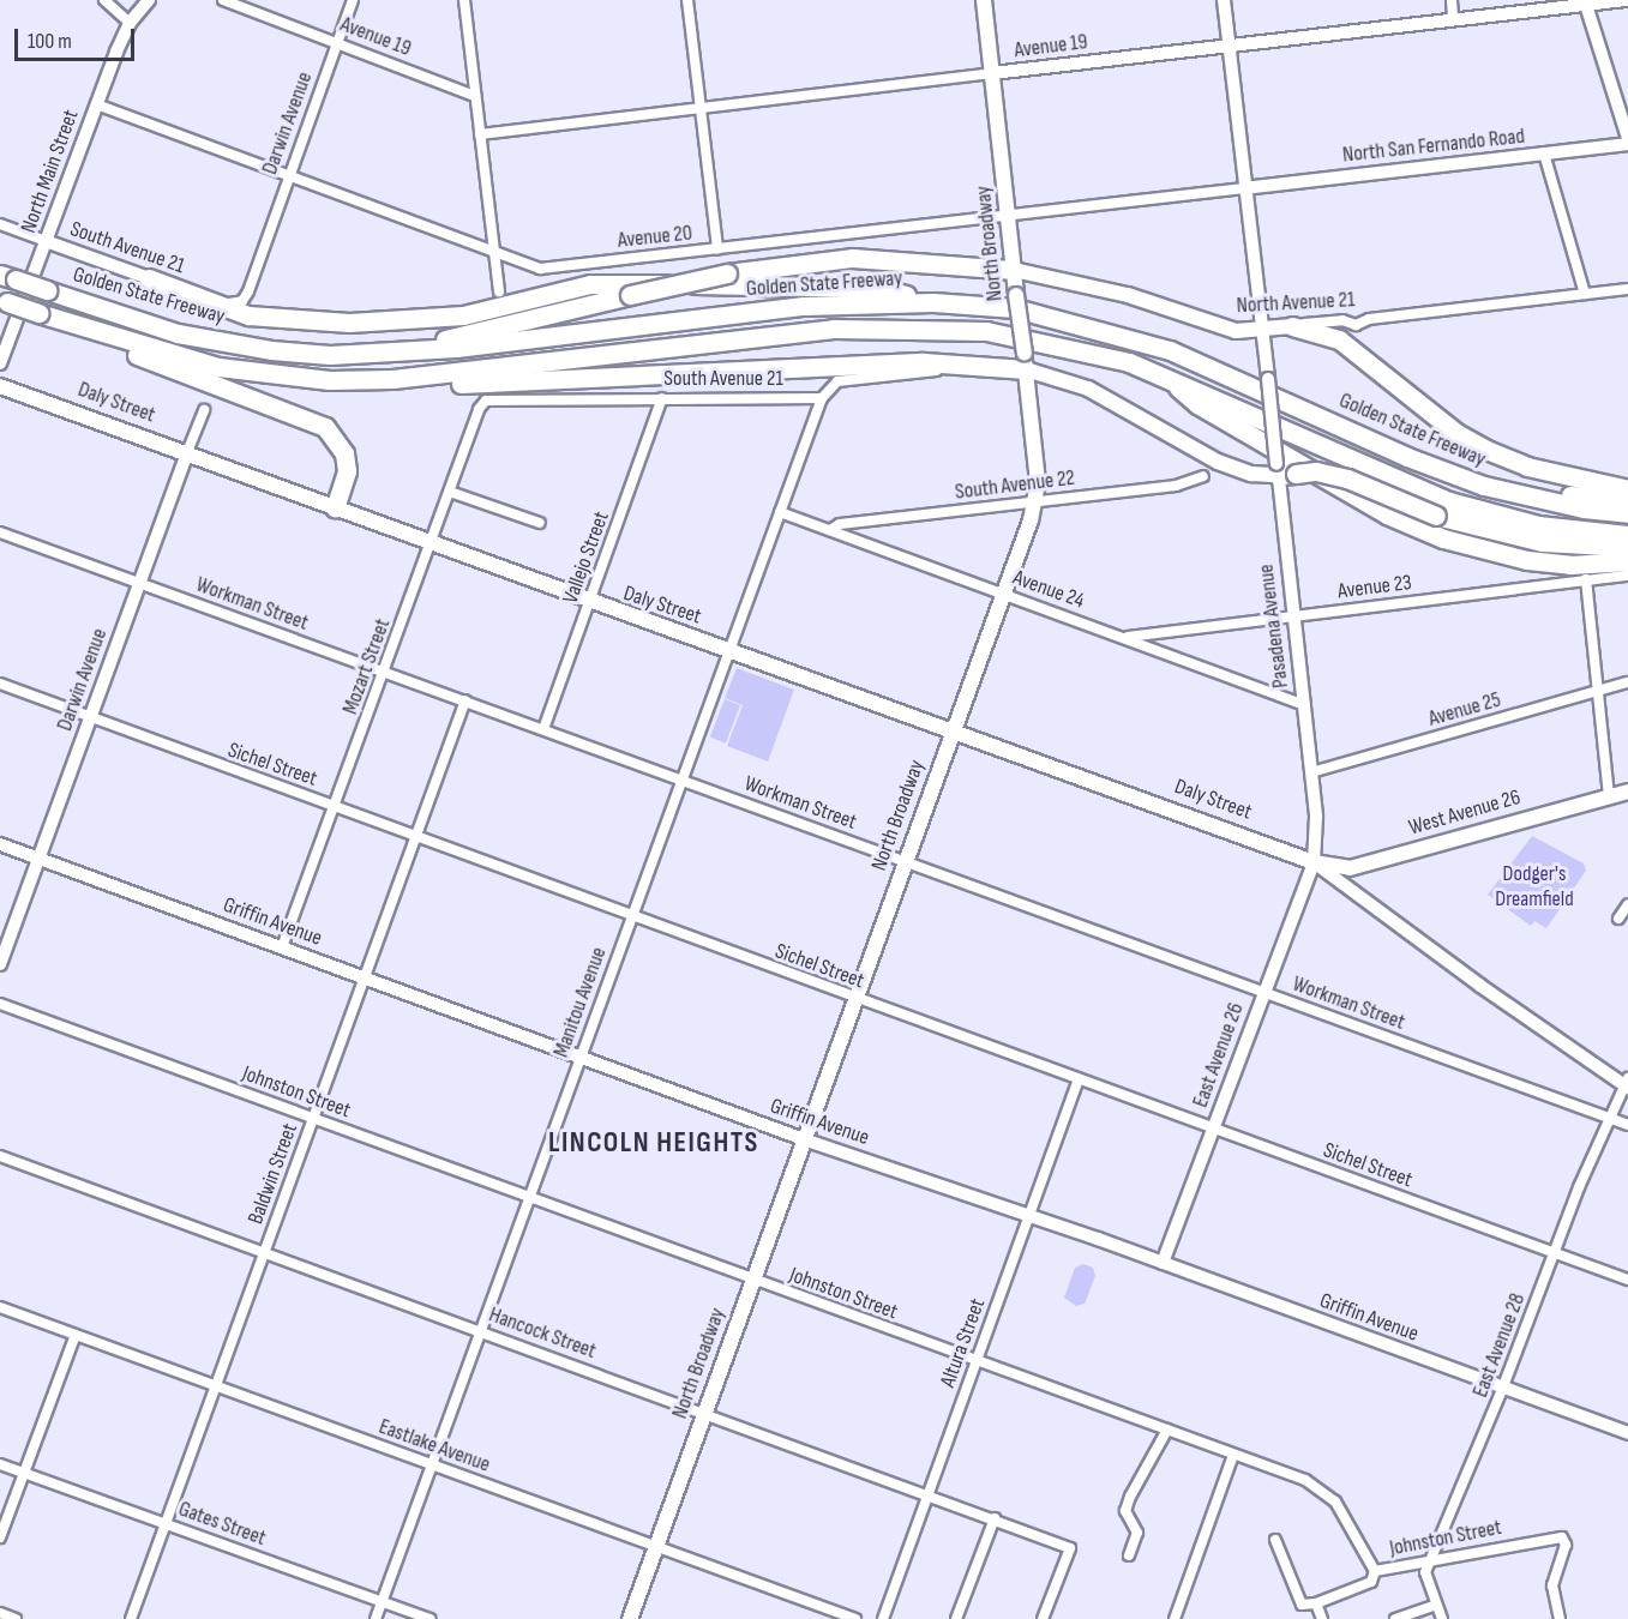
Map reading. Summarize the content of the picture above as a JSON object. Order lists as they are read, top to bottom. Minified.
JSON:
{"streets":{"highway":["Golden State Freeway"],"main road":["Avenue 19","Darwin Avenue","North San Fernando Road","North Main Street","North Broadway","South Avenue 21","North Avenue 21","Daly Street","Pasadena Avenue","West Avenue 26","Griffin Avenue","East Avenue 26"],"street":["Avenue 20","South Avenue 22","Vallejo Street","Avenue 23","Avenue 24","Workman Street","Mozart Street","Avenue 25","Sichel Street","Manitou Avenue","Johnston Street","Baldwin Street","Hancock Street","Altura Street","East Avenue 28","Eastlake Avenue","Gates Street"]},"crossings":[["Avenue 19","Darwin Avenue"],["Avenue 19","North Broadway"],["Avenue 19","Pasadena Avenue"],["Darwin Avenue","Avenue 20"],["Darwin Avenue","South Avenue 21"],["Darwin Avenue","Daly Street"],["Darwin Avenue","Workman Street"],["Darwin Avenue","Sichel Street"],["Darwin Avenue","Griffin Avenue"],["North San Fernando Road","Avenue 20"],["North San Fernando Road","Pasadena Avenue"],["North Main Street","Avenue 20"],["North Main Street","South Avenue 21"],["Avenue 20","North Broadway"],["Avenue 20","Pasadena Avenue"],["North Broadway","North Avenue 21"],["North Broadway","Daly Street"],["North Broadway","South Avenue 22"],["North Broadway","Avenue 24"],["North Broadway","Workman Street"],["North Broadway","Sichel Street"],["North Broadway","Griffin Avenue"],["North Broadway","Johnston Street"],["North Broadway","Hancock Street"],["North Broadway","Eastlake Avenue"],["South Avenue 21","Vallejo Street"],["South Avenue 21","Mozart Street"],["South Avenue 21","Manitou Avenue"],["North Avenue 21","Pasadena Avenue"],["Daly Street","Vallejo Street"],["Daly Street","Pasadena Avenue"],["Daly Street","Mozart Street"],["Daly Street","West Avenue 26"],["Daly Street","Manitou Avenue"],["Daly Street","East Avenue 26"],["South Avenue 22","Avenue 24"],["Vallejo Street","Workman Street"],["Avenue 23","Avenue 24"],["Avenue 23","Pasadena Avenue"],["Avenue 24","Pasadena Avenue"],["Avenue 24","Manitou Avenue"],["Workman Street","Mozart Street"],["Workman Street","Manitou Avenue"],["Workman Street","East Avenue 26"],["Workman Street","Baldwin Street"],["Workman Street","East Avenue 28"],["Pasadena Avenue","Avenue 25"],["Pasadena Avenue","West Avenue 26"],["Pasadena Avenue","East Avenue 26"],["Mozart Street","Sichel Street"],["Mozart Street","Griffin Avenue"],["Sichel Street","Manitou Avenue"],["Sichel Street","East Avenue 26"],["Sichel Street","Baldwin Street"],["Sichel Street","Altura Street"],["Sichel Street","East Avenue 28"],["West Avenue 26","East Avenue 26"],["Griffin Avenue","Manitou Avenue"],["Griffin Avenue","East Avenue 26"],["Griffin Avenue","Baldwin Street"],["Griffin Avenue","Altura Street"],["Griffin Avenue","East Avenue 28"],["Manitou Avenue","Johnston Street"],["Manitou Avenue","Hancock Street"],["Manitou Avenue","Eastlake Avenue"],["Manitou Avenue","Gates Street"],["Johnston Street","Baldwin Street"],["Johnston Street","Altura Street"],["Johnston Street","East Avenue 28"],["Baldwin Street","Hancock Street"],["Baldwin Street","Eastlake Avenue"],["Baldwin Street","Gates Street"],["Hancock Street","Altura Street"]],"districts":["LINCOLN HEIGHTS"],"parks":["Dodger's Dreamfield"],"scale_bar":"100 m"}
